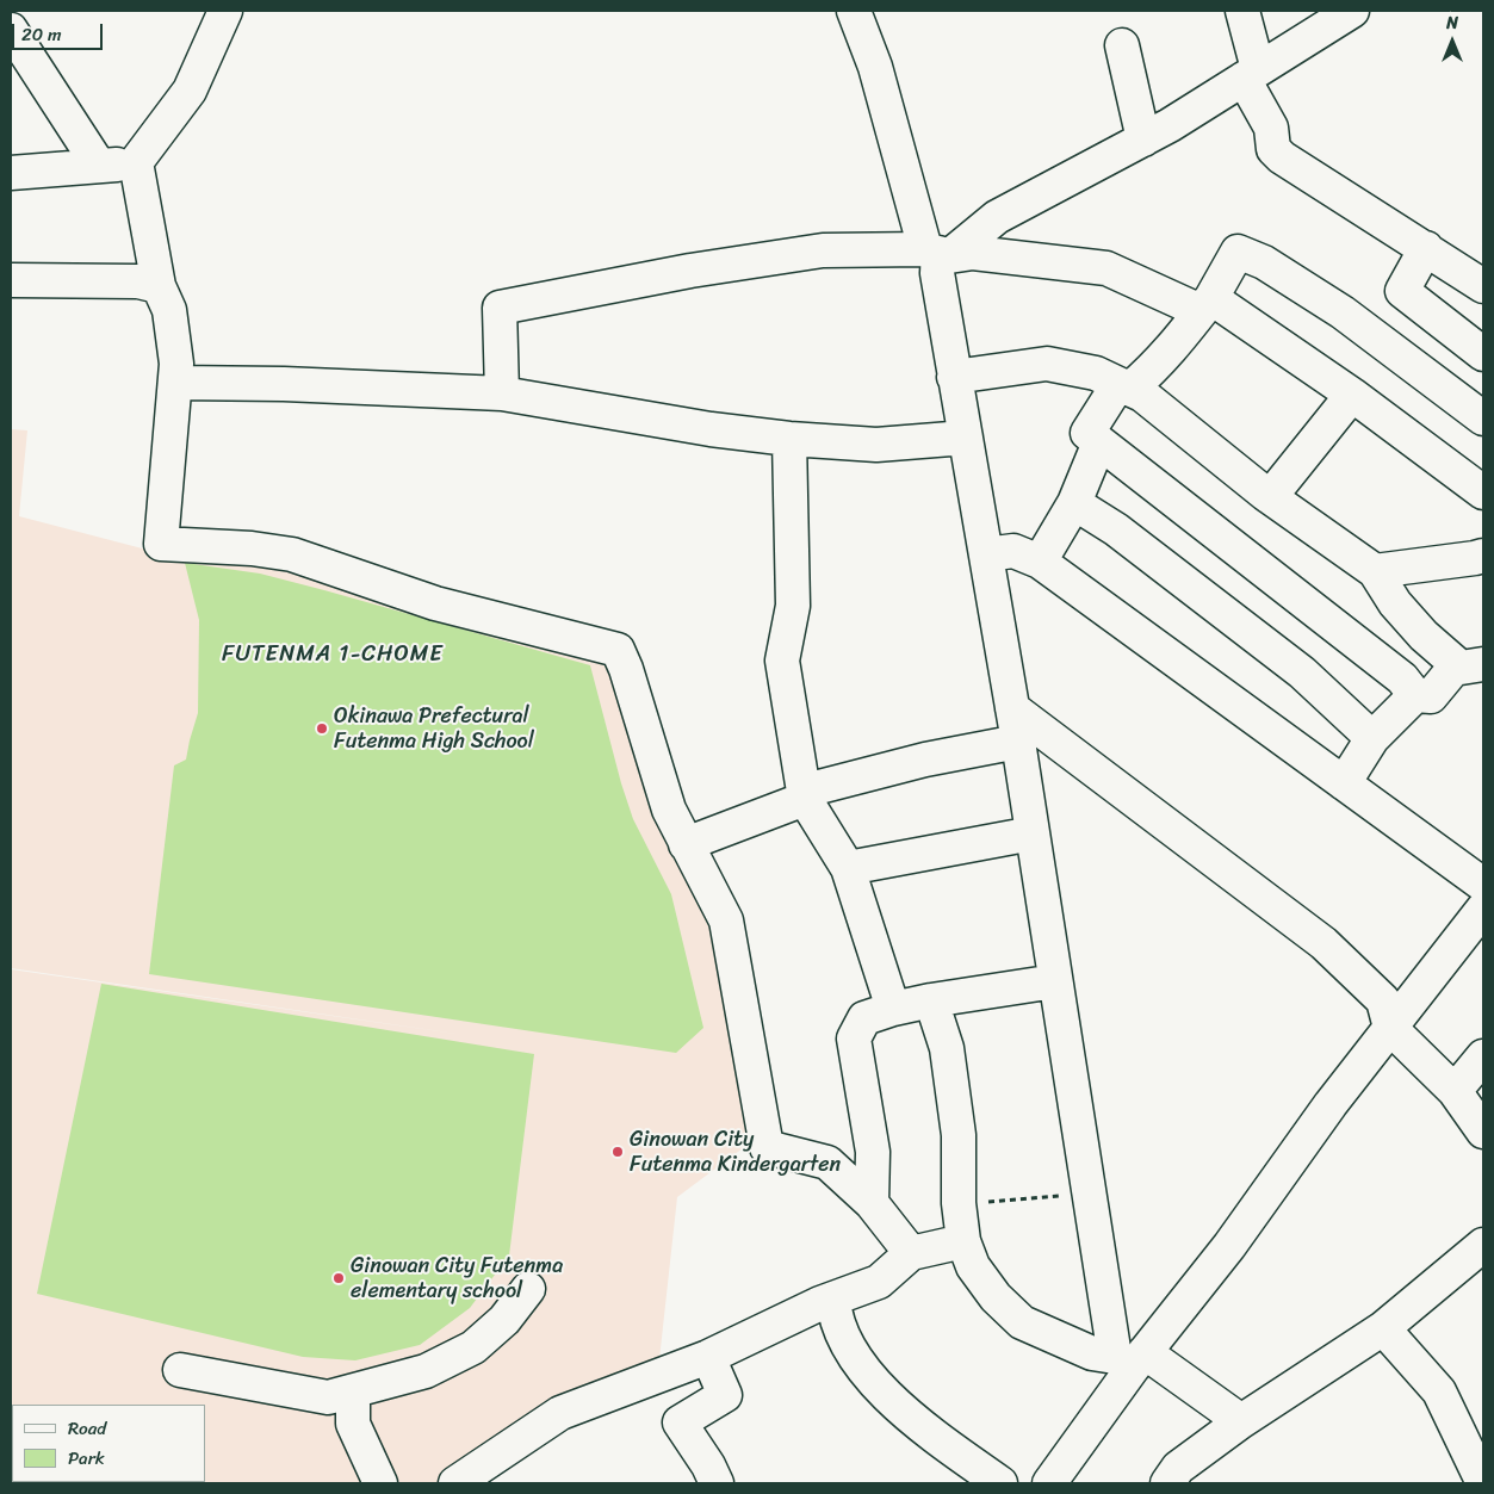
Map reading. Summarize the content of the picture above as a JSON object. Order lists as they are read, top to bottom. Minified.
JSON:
{"districts":["FUTENMA 1-CHOME"],"places":["Okinawa Prefectural Futenma High School","Ginowan City Futenma Kindergarten","Ginowan City Futenma elementary school"],"legend":["Road","Park"],"scale_bar":"20 m","north":"top"}
